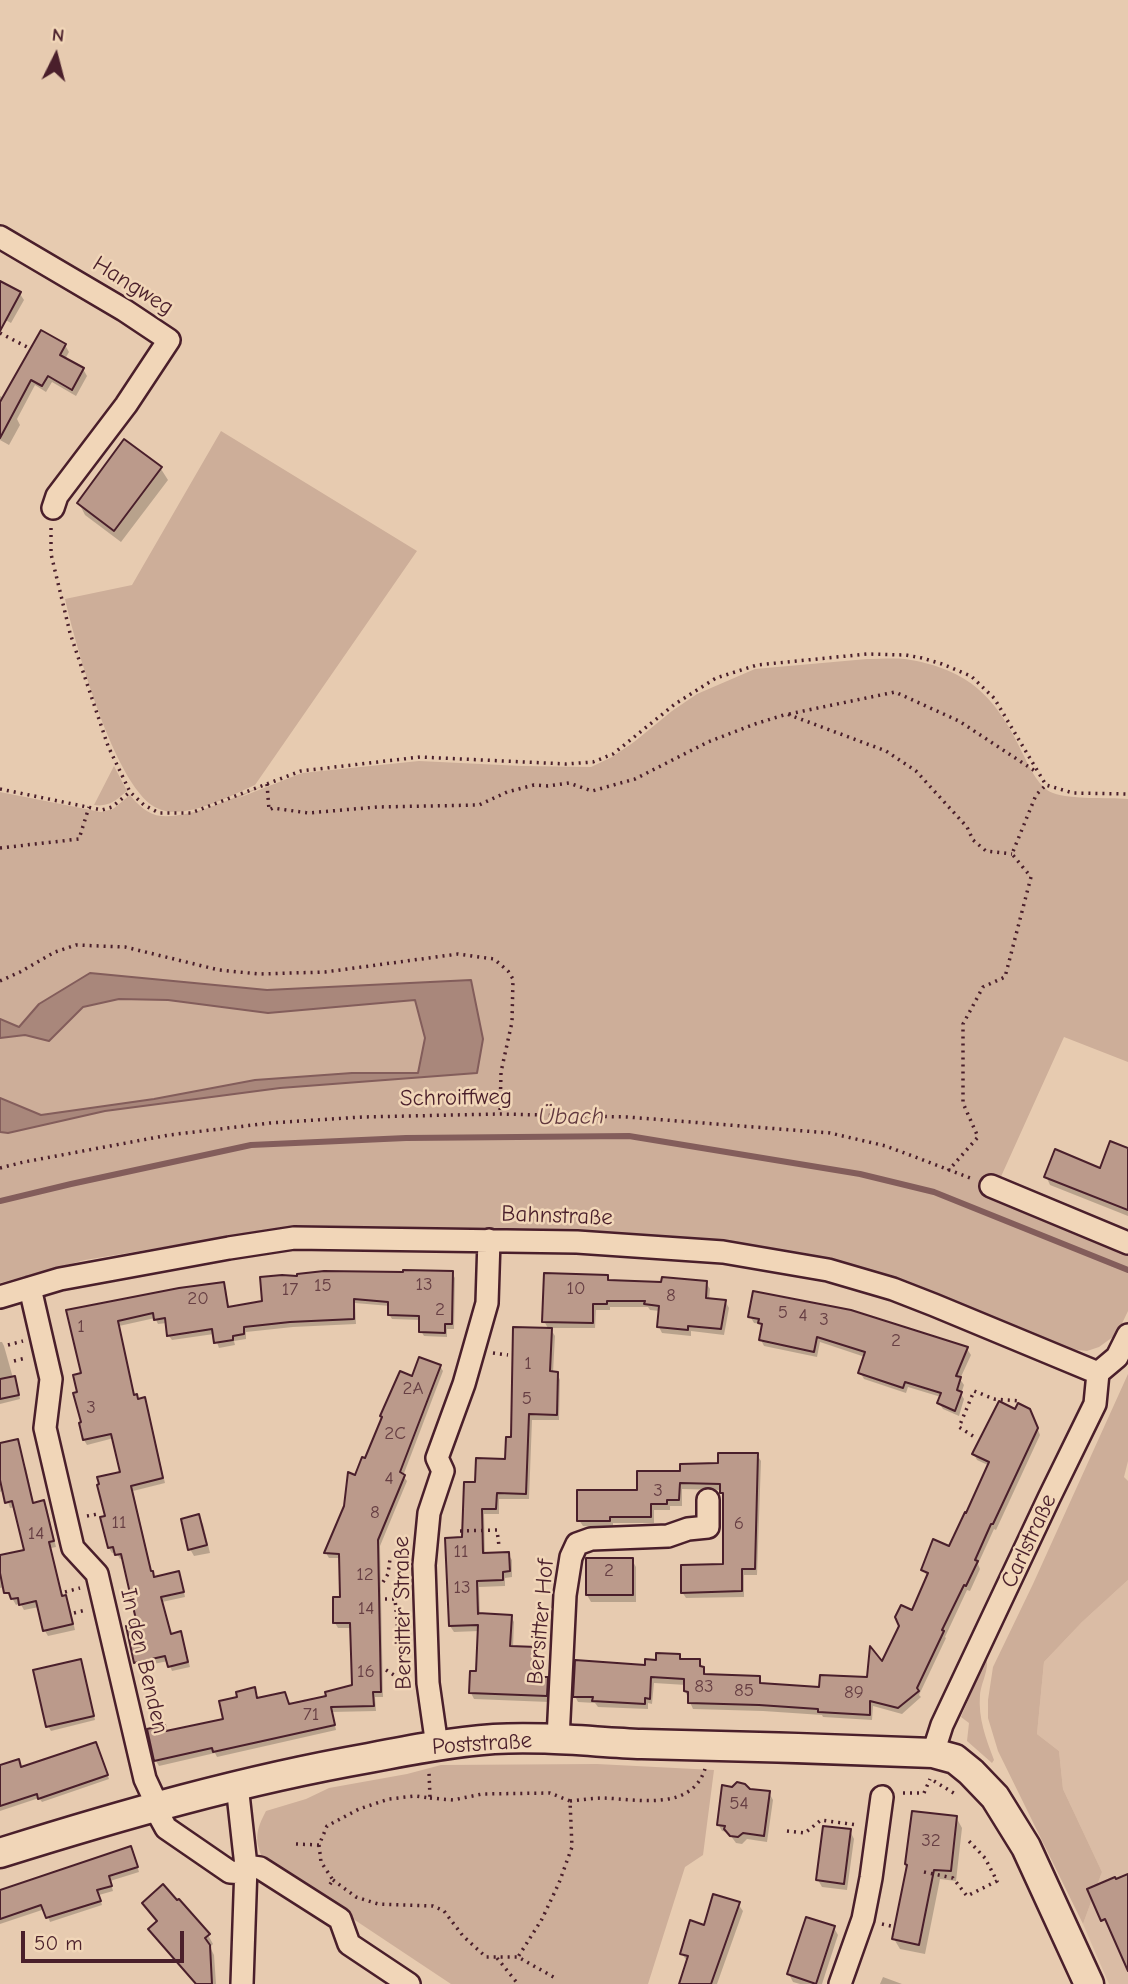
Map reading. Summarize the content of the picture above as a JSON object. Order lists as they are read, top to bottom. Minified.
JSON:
{"streets":{"main road":["Poststraße"],"street":["Hangweg","Bahnstraße","Carlstraße","Bersitter Straße","Bersitter Hof","In den Benden"],"path":["Schroiffweg"]},"crossings":[["Bahnstraße","Carlstraße"],["Bahnstraße","Bersitter Straße"],["Bahnstraße","In den Benden"],["Carlstraße","Poststraße"],["Bersitter Straße","Poststraße"],["Bersitter Hof","Poststraße"],["In den Benden","Poststraße"]],"water":["Übach"],"house_numbers":["13","15","10","17","8","20","2","5","4","3","1","2","1","2A","5","3","2C","4","3","8","11","6","14","11","2","12","13","14","16","83","85","89","71","54","32"],"scale_bar":"50 m","north":"top"}
